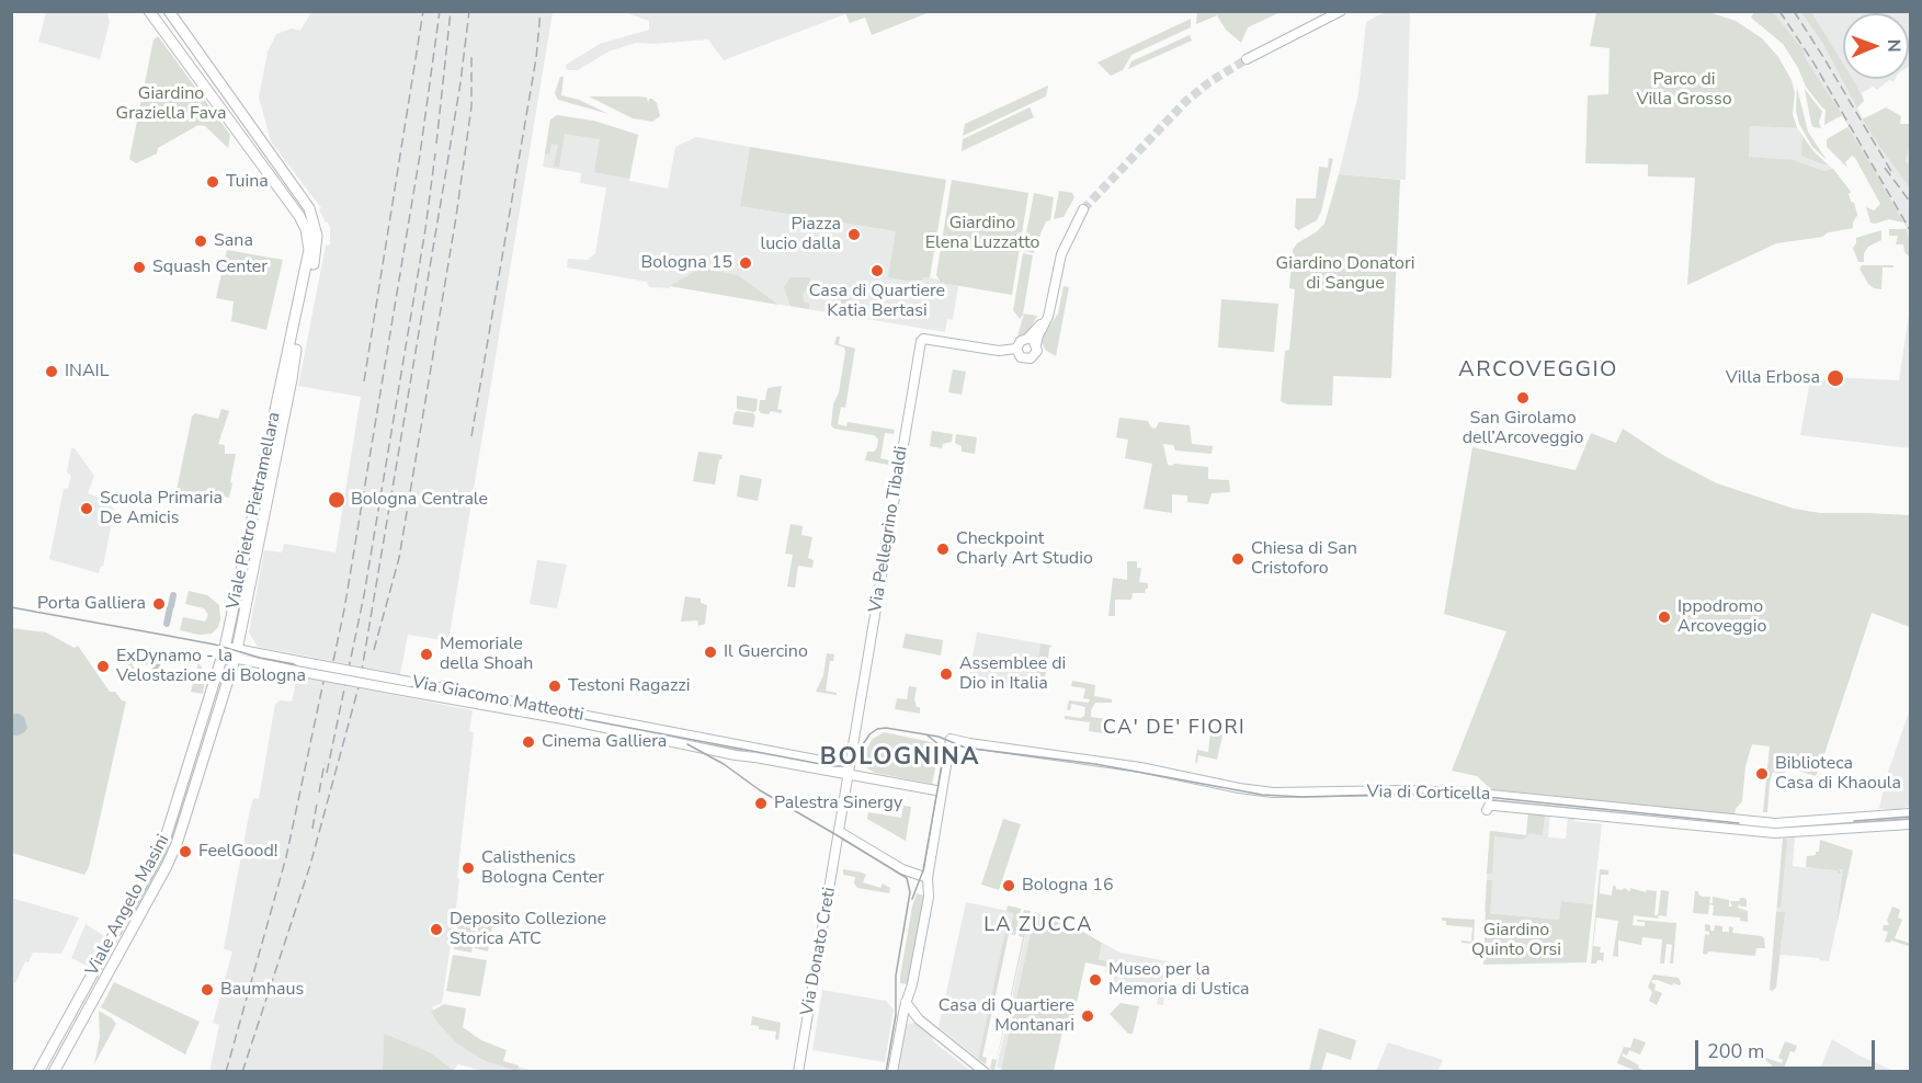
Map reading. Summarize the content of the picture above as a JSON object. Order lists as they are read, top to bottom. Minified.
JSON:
{"streets":{"main road":["Viale Pietro Pietramellara","Via Pellegrino Tibaldi","Via Giacomo Matteotti","Via di Corticella","Viale Angelo Masini","Via Donato Creti"]},"crossings":[["Viale Pietro Pietramellara","Via Giacomo Matteotti"],["Viale Pietro Pietramellara","Viale Angelo Masini"],["Via Pellegrino Tibaldi","Via Giacomo Matteotti"],["Via Pellegrino Tibaldi","Via Donato Creti"],["Via Giacomo Matteotti","Via di Corticella"],["Via Giacomo Matteotti","Viale Angelo Masini"],["Via Giacomo Matteotti","Via Donato Creti"]],"districts":["ARCOVEGGIO","CA' DE' FIORI","BOLOGNINA","LA ZUCCA"],"parks":["Parco di Villa Grosso","Giardino Graziella Fava","Giardino Elena Luzzatto","Giardino Donatori di Sangue","Giardino Quinto Orsi"],"places":["Tuina","Piazza lucio dalla","Sana","Bologna 15","Squash Center","Casa di Quartiere Katia Bertasi","INAIL","Villa Erbosa","San Girolamo dell’Arcoveggio","Bologna Centrale","Scuola Primaria De Amicis","Checkpoint Charly Art Studio","Chiesa di San Cristoforo","Porta Galliera","Ippodromo Arcoveggio","Il Guercino","Memoriale della Shoah","ExDynamo - la Velostazione di Bologna","Assemblee di Dio in Italia","Testoni Ragazzi","Cinema Galliera","Biblioteca Casa di Khaoula","Palestra Sinergy","FeelGood!","Calisthenics Bologna Center","Bologna 16","Deposito Collezione Storica ATC","Museo per la Memoria di Ustica","Baumhaus","Casa di Quartiere Montanari"],"scale_bar":"200 m","north":"right"}
